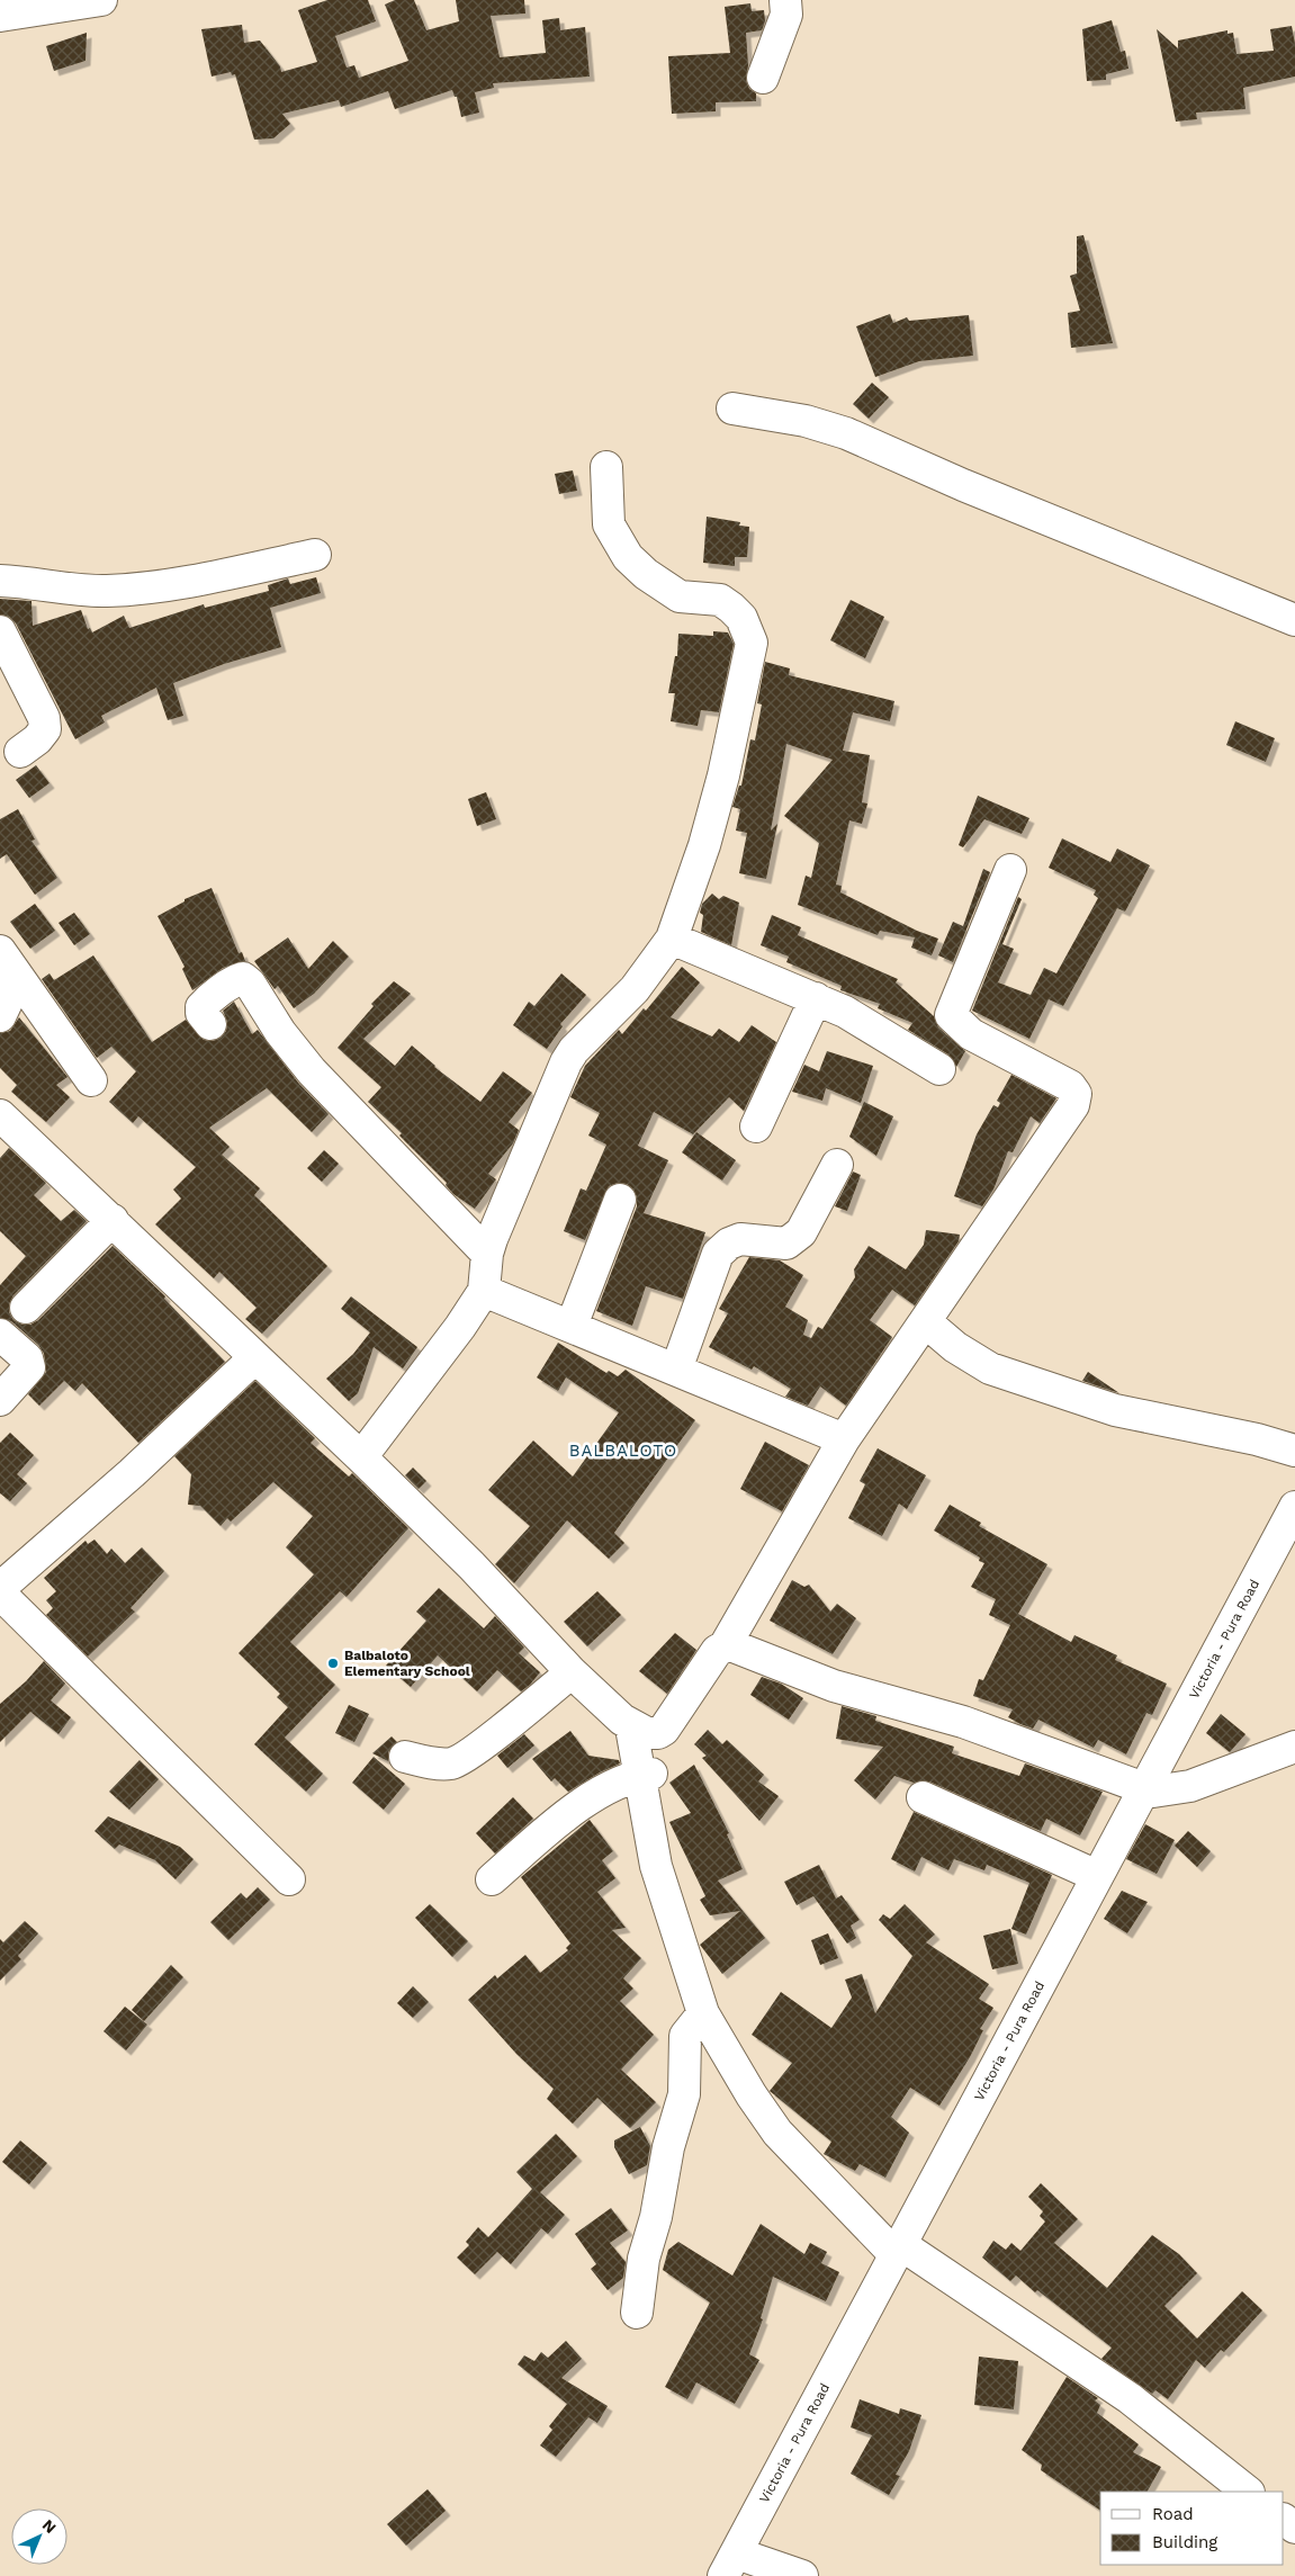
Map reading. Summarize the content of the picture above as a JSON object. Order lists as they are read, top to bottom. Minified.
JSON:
{"streets":{"street":["Victoria - Pura Road"]},"districts":["BALBALOTO"],"places":["Balbaloto Elementary School"],"legend":["Road","Building"],"north":"top right"}
